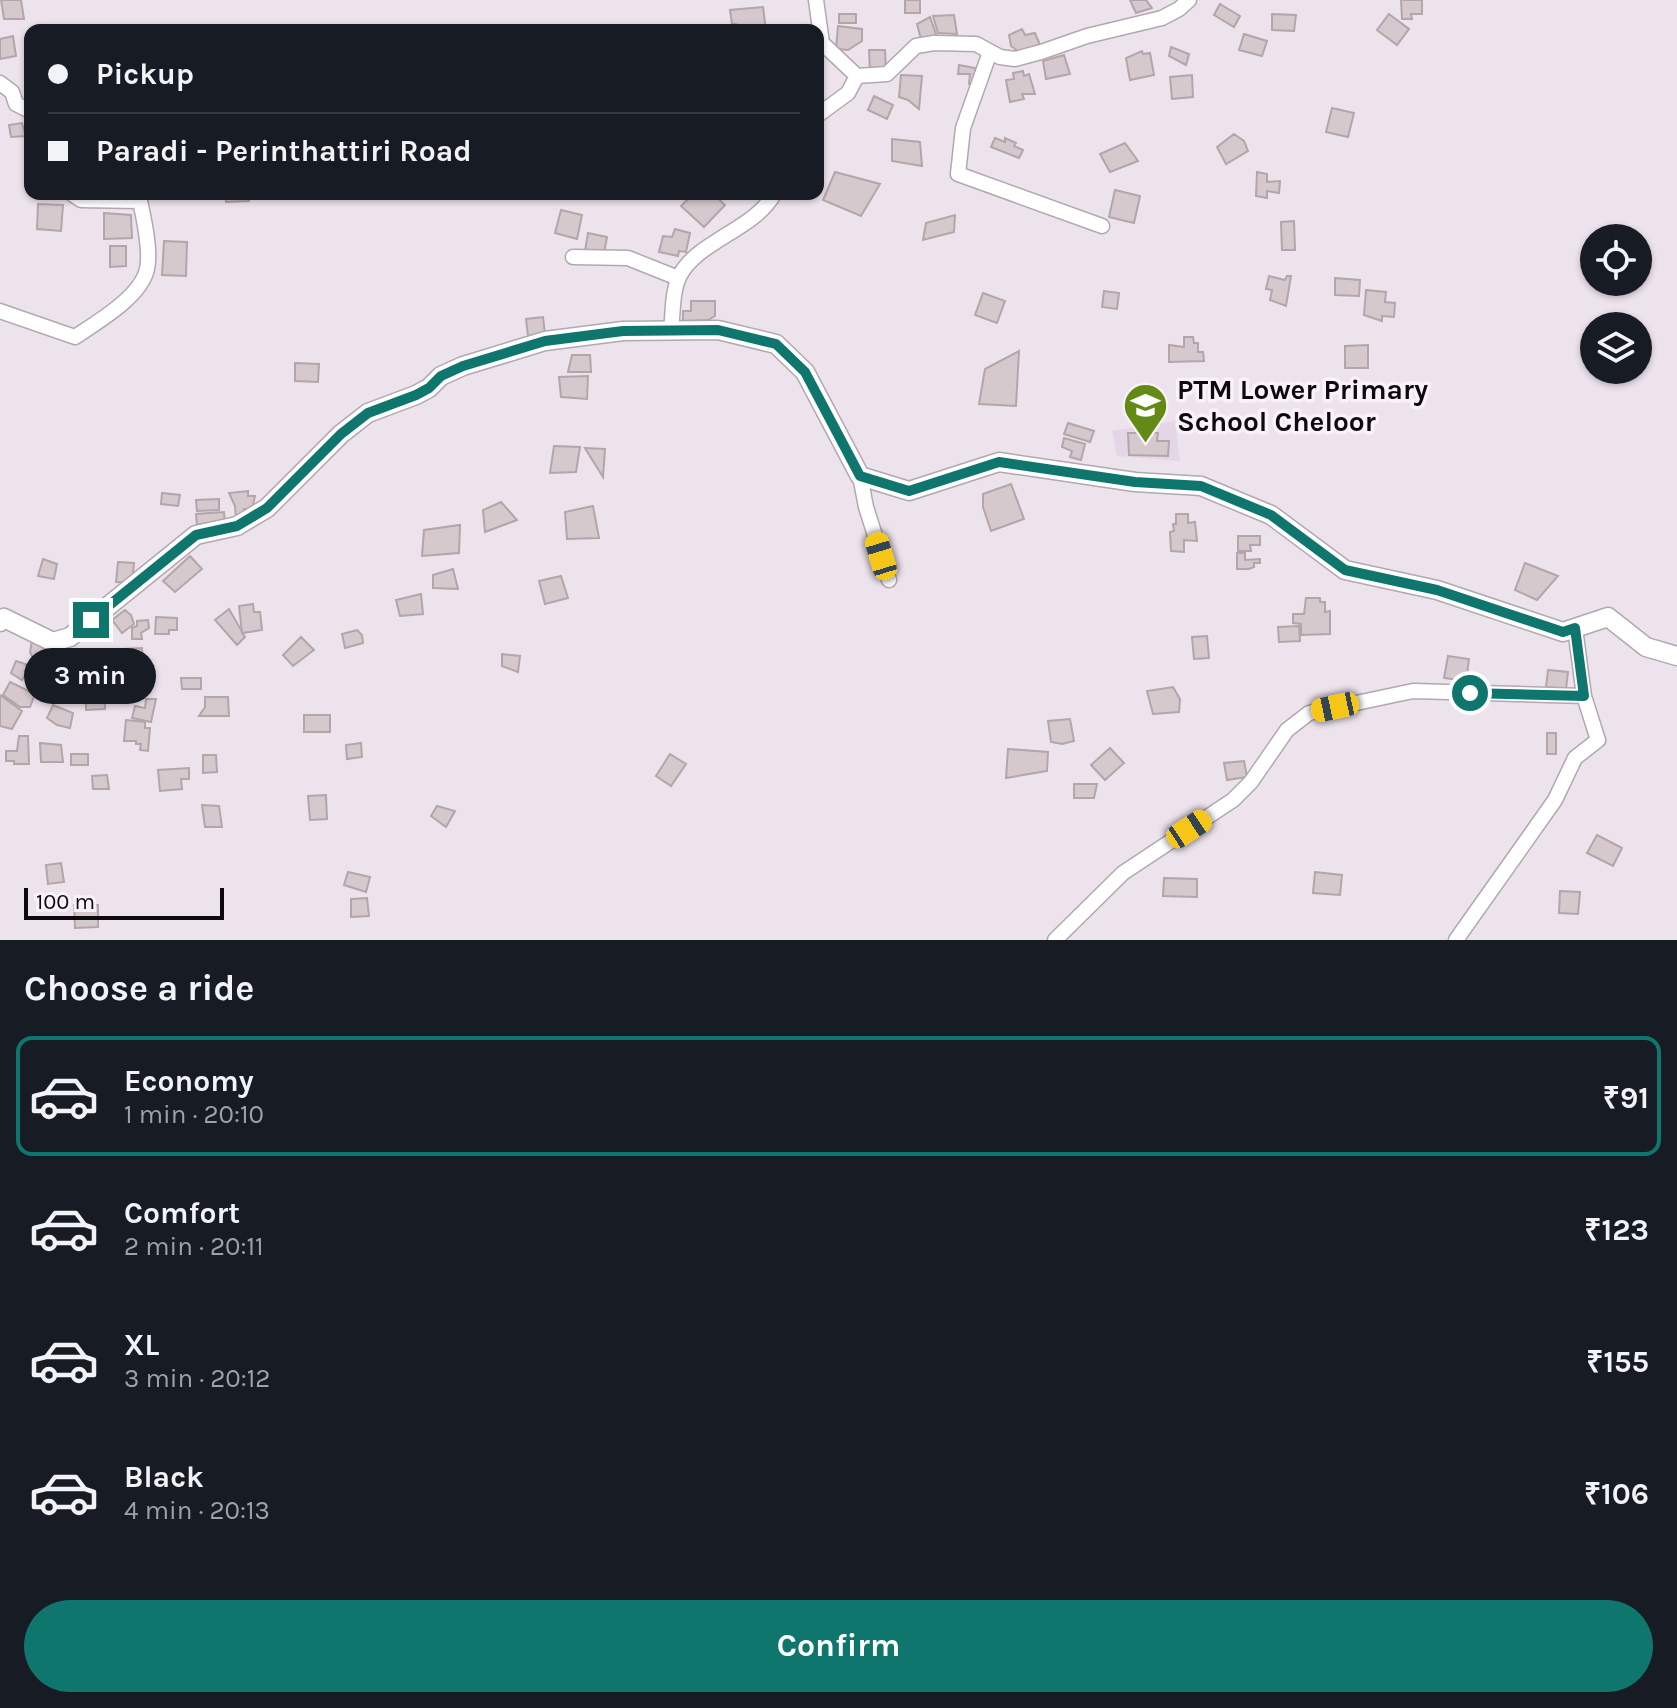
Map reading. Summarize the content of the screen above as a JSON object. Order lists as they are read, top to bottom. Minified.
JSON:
{"places":{"school or university":["PTM Lower Primary School Cheloor"]},"scale_bar":"100 m","page":{"banner":["Pickup","Paradi - Perinthattiri Road"],"bubble":"3 min","scale":"100 m","heading":"Choose a ride","list":[{"name":"Economy","note":"1 min · 20:10","value":"₹91"},{"name":"Comfort","note":"2 min · 20:11","value":"₹123"},{"name":"XL","note":"3 min · 20:12","value":"₹155"},{"name":"Black","note":"4 min · 20:13","value":"₹106"}],"buttons":"Confirm"}}
